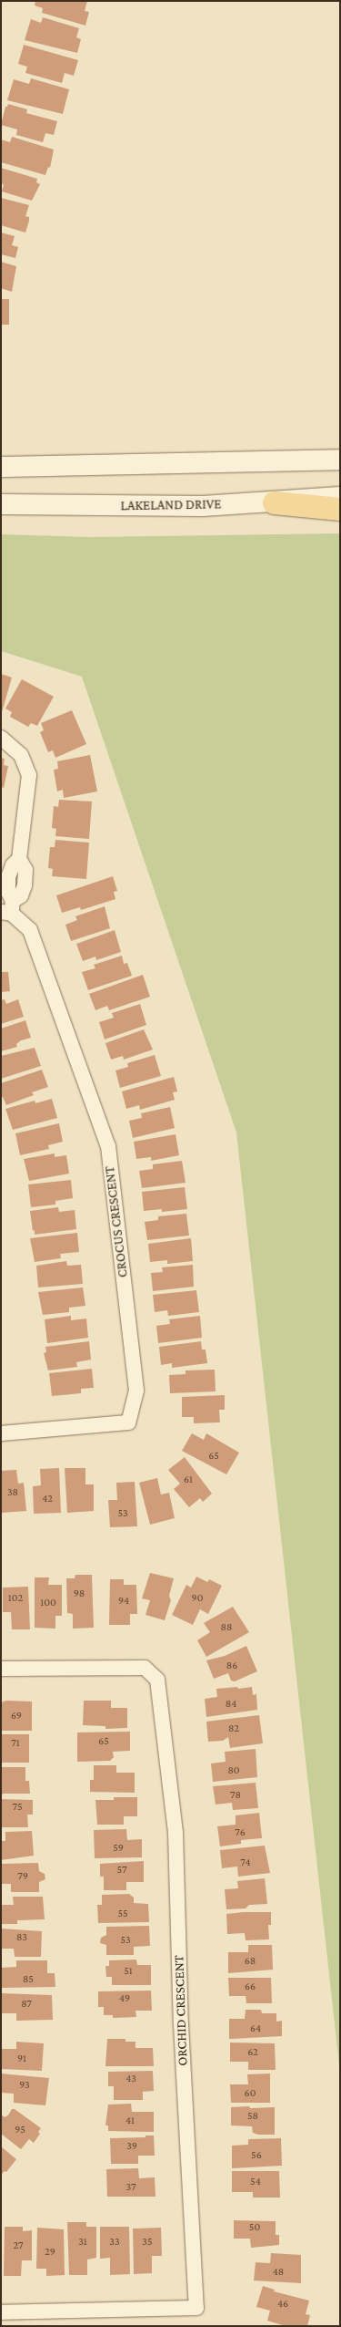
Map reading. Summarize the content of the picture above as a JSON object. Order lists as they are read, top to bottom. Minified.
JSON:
{"streets":{"main road":["LAKELAND DRIVE"],"street":["CROCUS CRESCENT","ORCHID CRESCENT"]},"house_numbers":["65","61","38","42","53","98","102","90","94","100","88","86","84","69","82","65","71","80","78","75","76","59","74","57","79","55","83","53","68","51","85","66","49","87","64","62","91","43","93","60","58","41","95","39","56","54","37","50","31","33","35","27","29","48","46"]}
